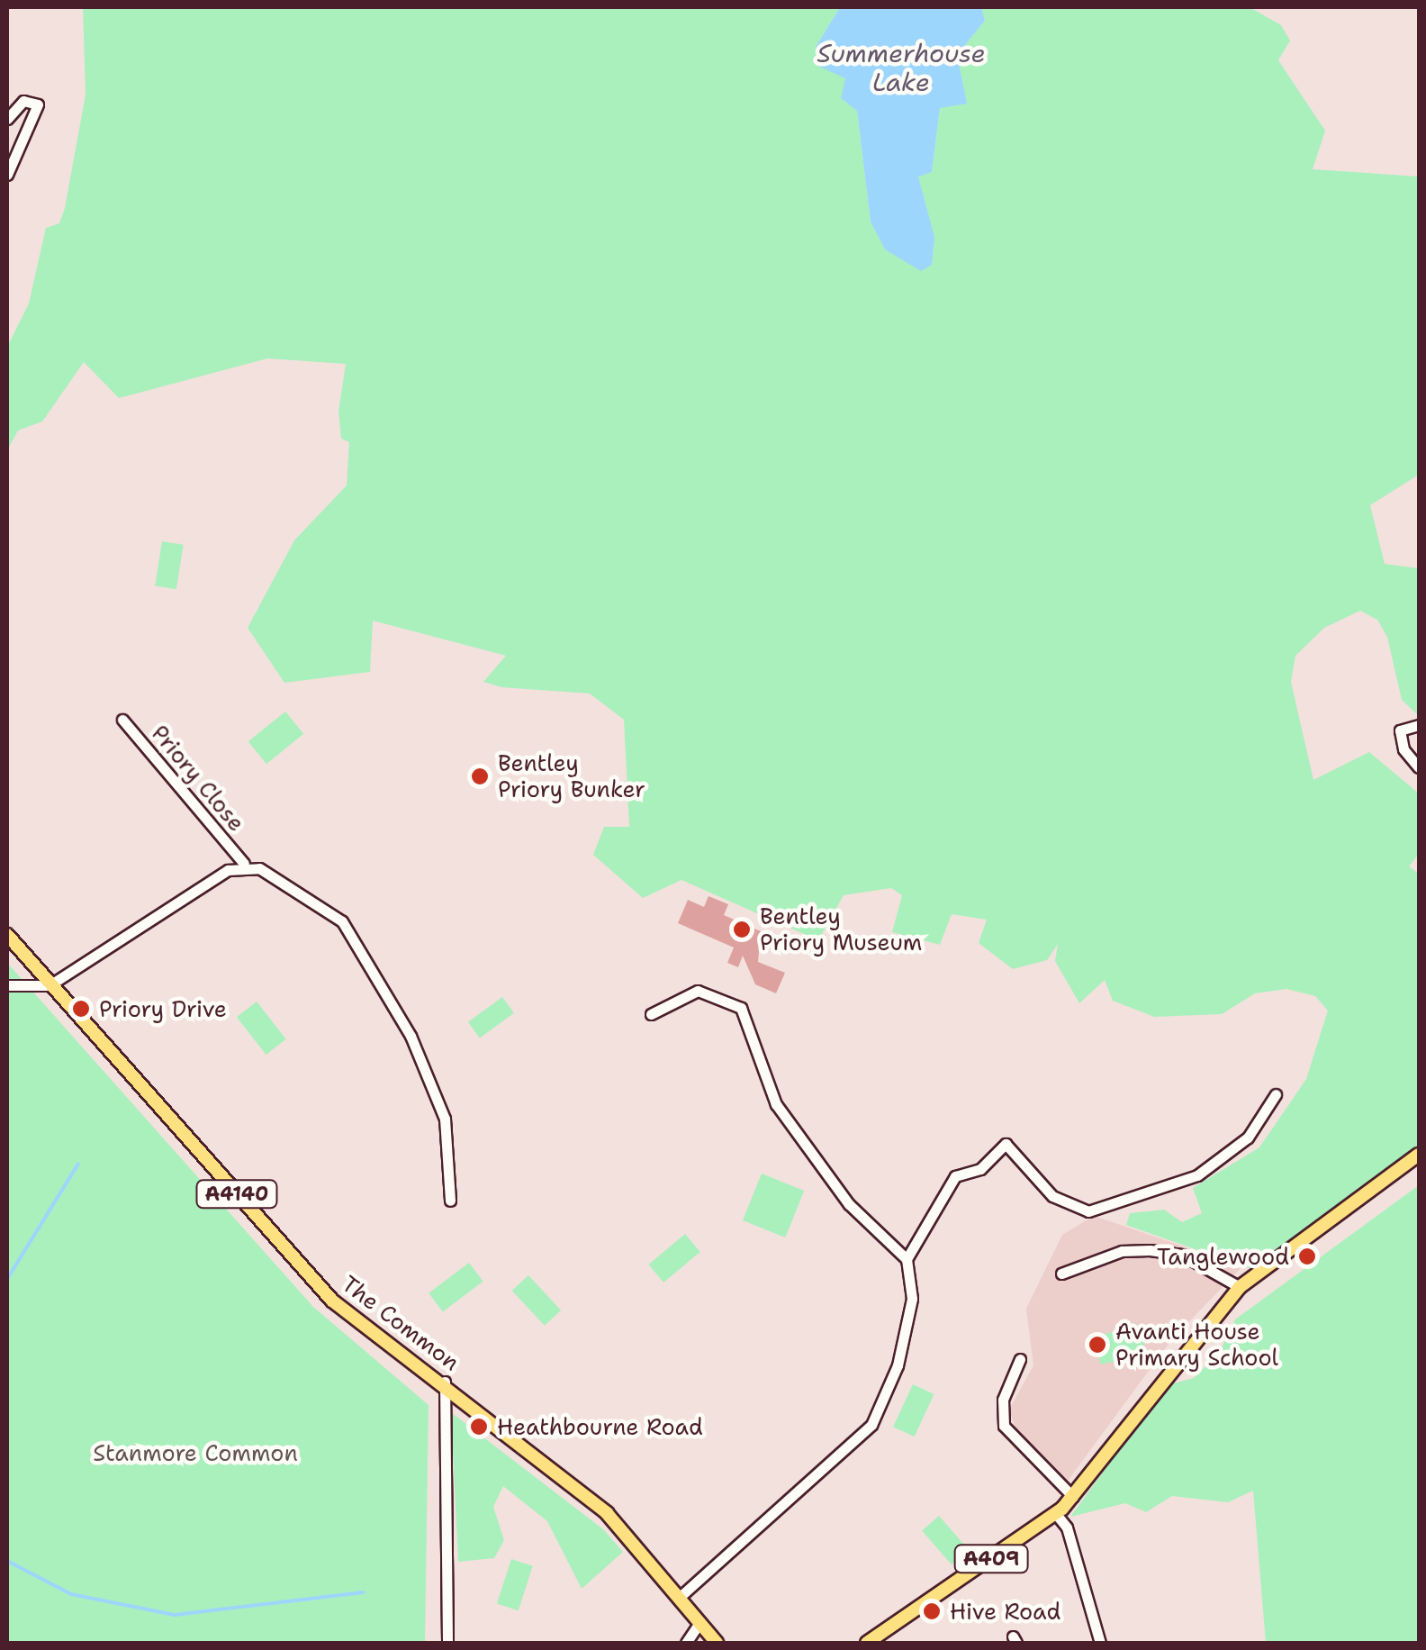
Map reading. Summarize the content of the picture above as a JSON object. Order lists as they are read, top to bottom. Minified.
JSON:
{"streets":{"main road":["A4140","The Common","A409"],"street":["Priory Close"]},"water":["Summerhouse Lake"],"parks":["Stanmore Common"],"places":["Bentley Priory Bunker","Bentley Priory Museum","Priory Drive","Tanglewood","Avanti House Primary School","Heathbourne Road","Hive Road"]}
